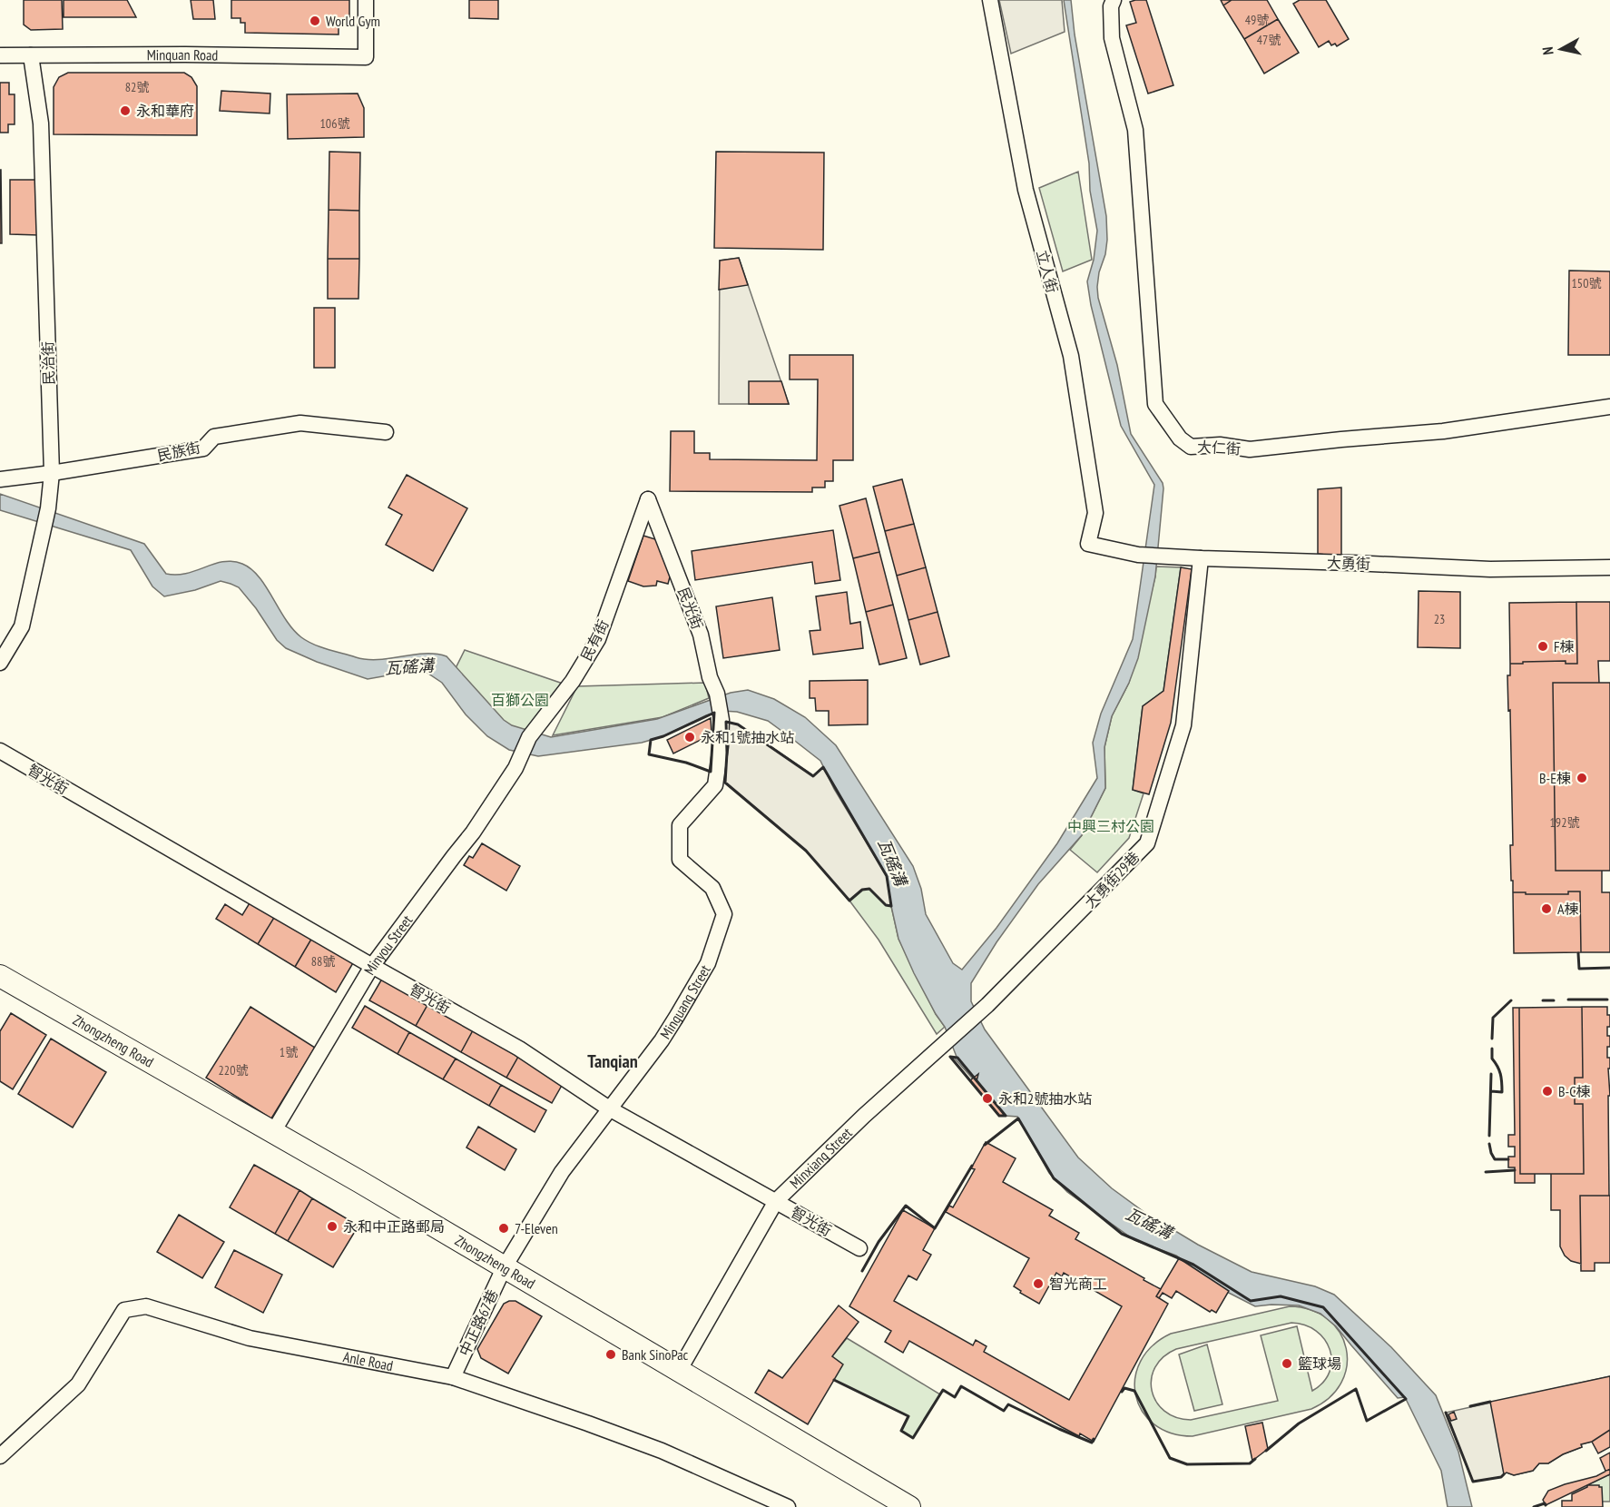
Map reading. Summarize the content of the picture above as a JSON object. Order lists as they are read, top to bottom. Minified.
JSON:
{"streets":{"street":["Minquan Road","立人街","民治街","大仁街","民族街","大勇街","民光街","民有街","智光街","大勇街29巷","Minyou Street","Minguang Street","Zhongzheng Road","Minxiang Street","中正路67巷","Anle Road"]},"crossings":[["Minquan Road","民治街"],["立人街","大勇街"],["民治街","民族街"],["大勇街","大勇街29巷"],["民光街","民有街"],["民光街","Minguang Street"],["民有街","Minyou Street"],["智光街","Minyou Street"],["智光街","Minguang Street"],["智光街","Minxiang Street"],["大勇街29巷","Minxiang Street"],["Minyou Street","Zhongzheng Road"],["Minguang Street","Zhongzheng Road"],["Minguang Street","中正路67巷"],["Zhongzheng Road","Minxiang Street"],["Zhongzheng Road","中正路67巷"],["中正路67巷","Anle Road"]],"districts":["Tanqian"],"water":["瓦磘溝"],"parks":["百獅公園","中興三村公園"],"places":["World Gym","永和華府","F棟","永和1號抽水站","B-E棟","A棟","B-C棟","永和2號抽水站","永和中正路郵局","7-Eleven","智光商工","Bank SinoPac","籃球場"],"house_numbers":["49號","47號","82號","106號","150號","23","192號","88號","1號","220號"],"north":"left"}
